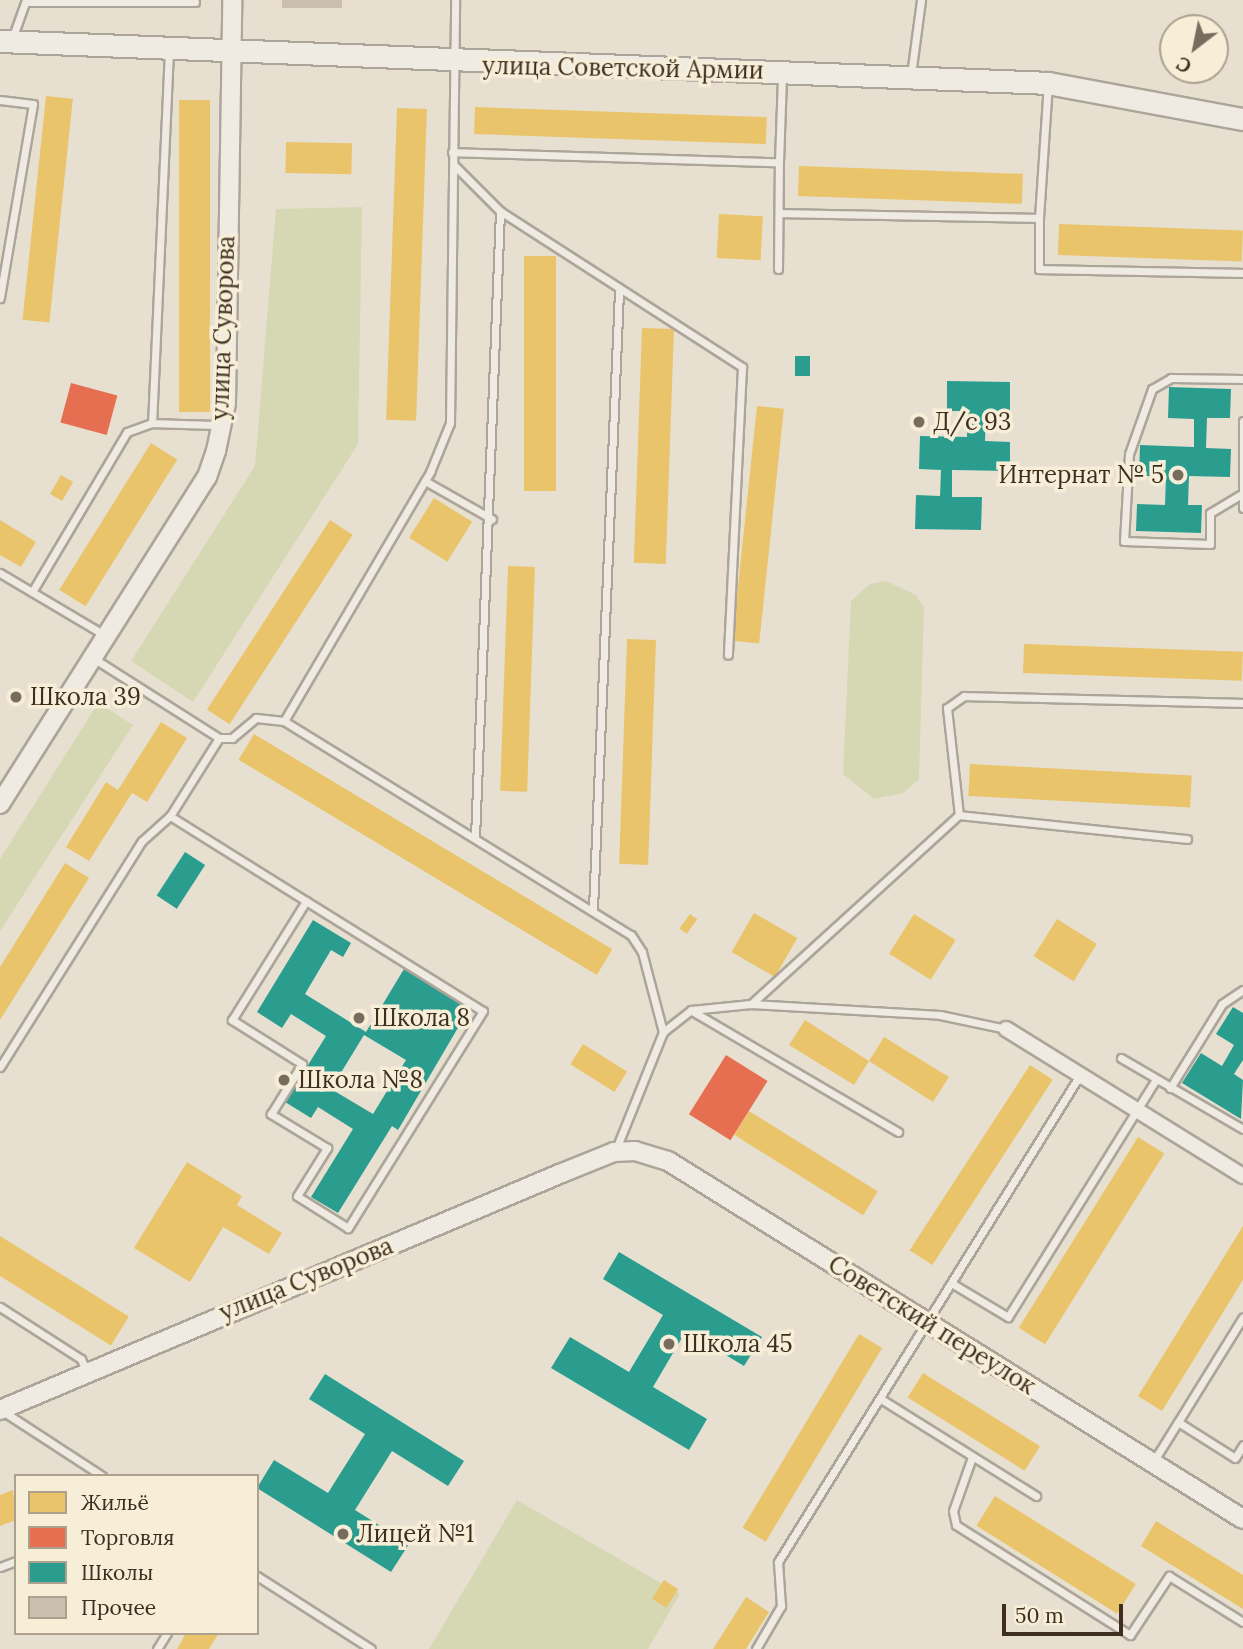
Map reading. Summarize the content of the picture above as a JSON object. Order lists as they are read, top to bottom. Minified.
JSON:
{"streets":{"main road":["улица Советской Армии"],"street":["улица Суворова","Советский переулок"]},"crossings":[["улица Советской Армии","улица Суворова"],["улица Суворова","Советский переулок"]],"places":["Д/с 93","Интернат № 5","Школа 39","Школа 8","Школа №8","Школа 45","Лицей №1"],"legend":["Жильё","Торговля","Школы","Прочее"],"scale_bar":"50 m","north":"bottom left"}
